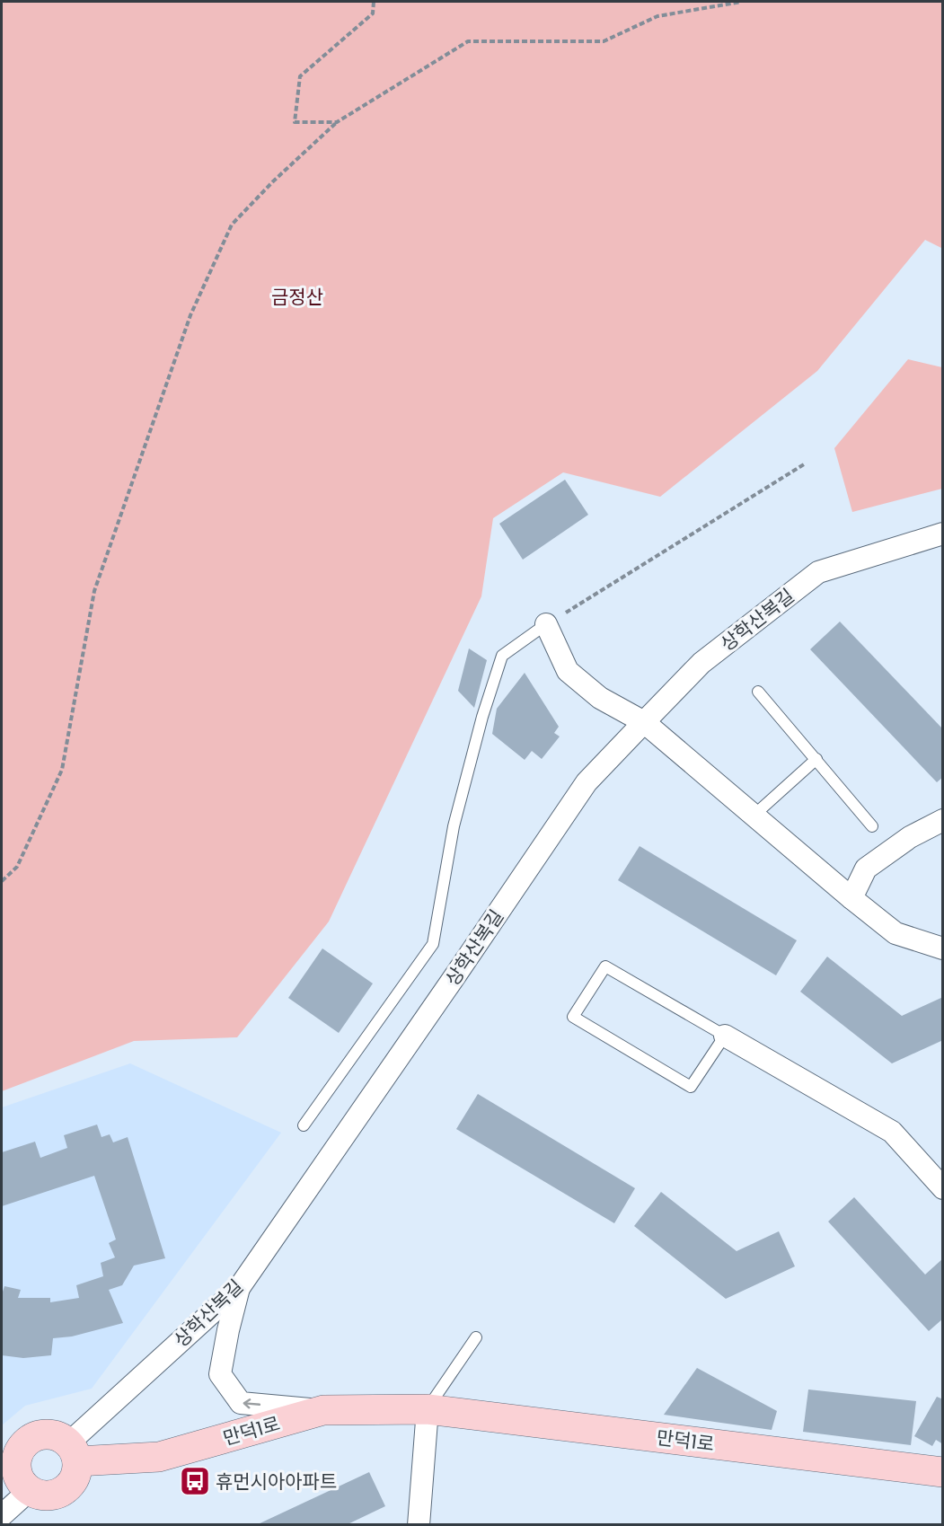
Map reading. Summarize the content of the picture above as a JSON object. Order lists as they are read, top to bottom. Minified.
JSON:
{"streets":{"main road":["만덕1로"],"street":["상학산복길"]},"crossings":[["상학산복길","만덕1로"]],"parks":["금정산"],"places":{"bus stop":["휴먼시아아파트"]}}
